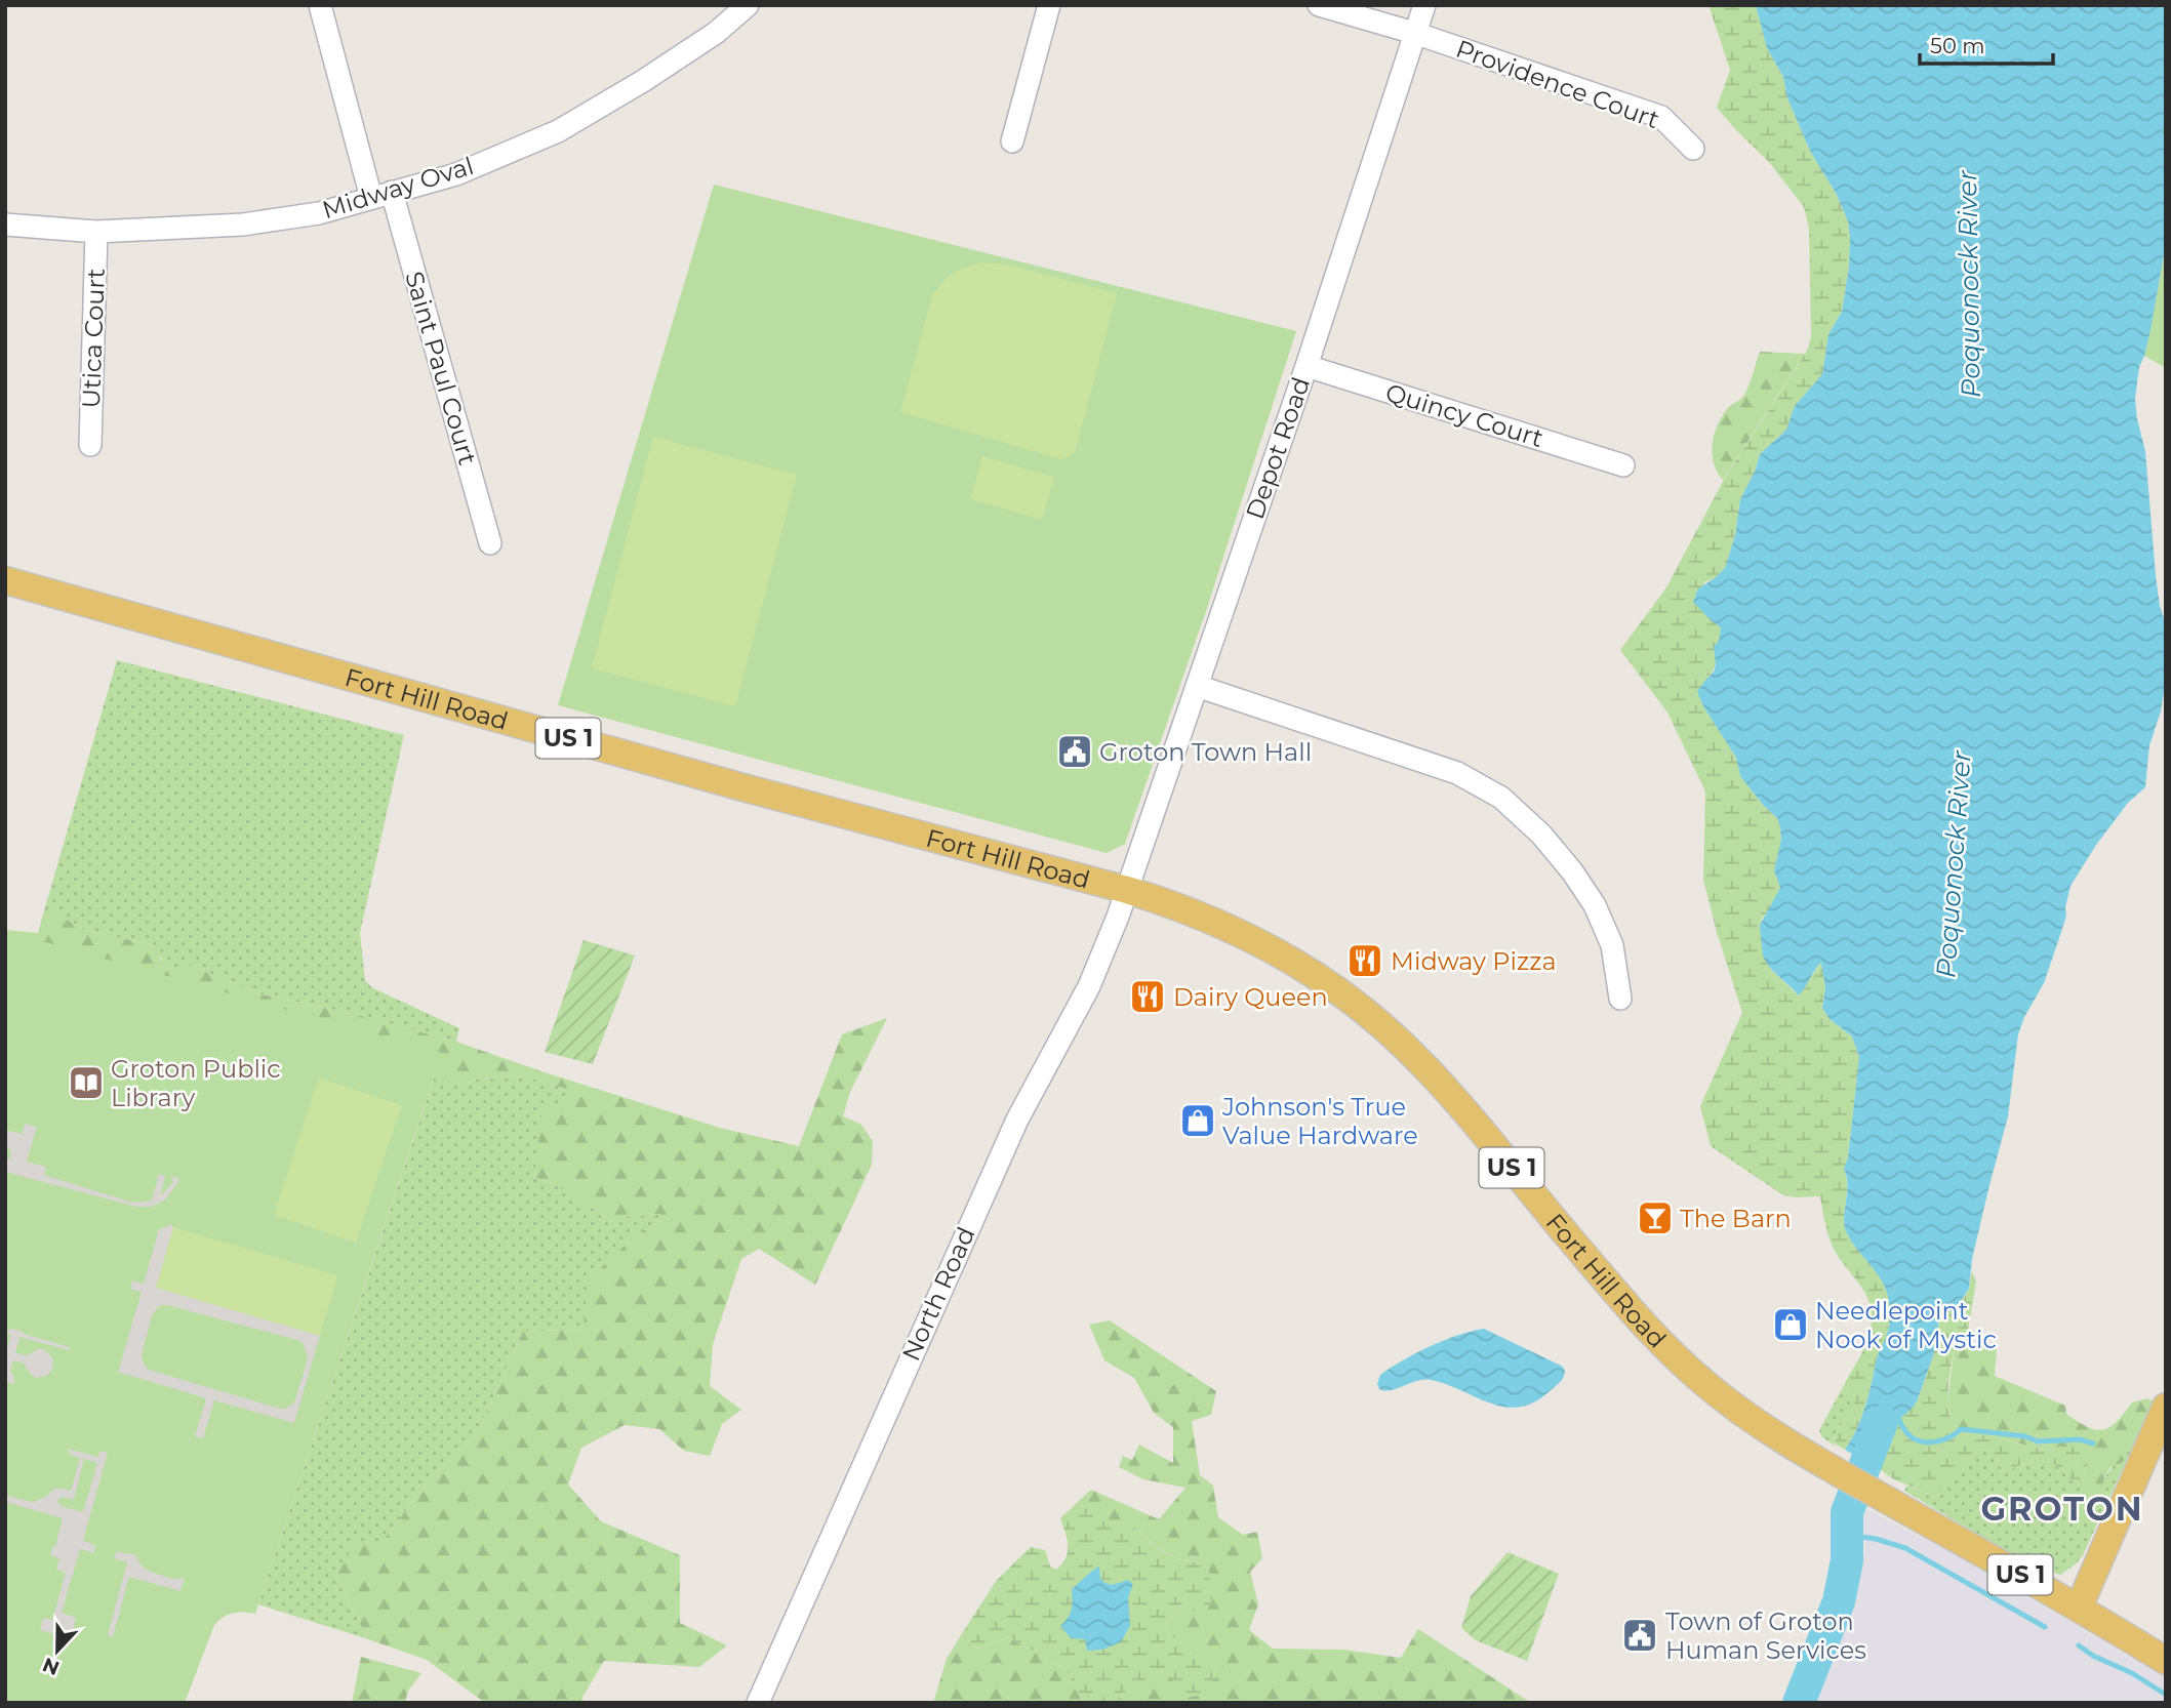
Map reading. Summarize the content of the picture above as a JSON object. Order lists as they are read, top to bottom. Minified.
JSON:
{"streets":{"main road":["Fort Hill Road","US 1"],"street":["Providence Court","Midway Oval","Utica Court","Saint Paul Court","Quincy Court","Depot Road","North Road"]},"crossings":[["Providence Court","Depot Road"],["Midway Oval","Utica Court"],["Midway Oval","Saint Paul Court"],["Quincy Court","Depot Road"],["Depot Road","Fort Hill Road"],["Depot Road","North Road"],["Fort Hill Road","US 1"],["Fort Hill Road","North Road"]],"districts":["GROTON"],"water":["Poquonock River"],"places":{"public building":["Groton Town Hall","Town of Groton Human Services"],"restaurant":["Midway Pizza","Dairy Queen"],"library":["Groton Public Library"],"shop":["Johnson's True Value Hardware","Needlepoint Nook of Mystic"],"bar":["The Barn"]},"scale_bar":"50 m","north":"bottom"}
